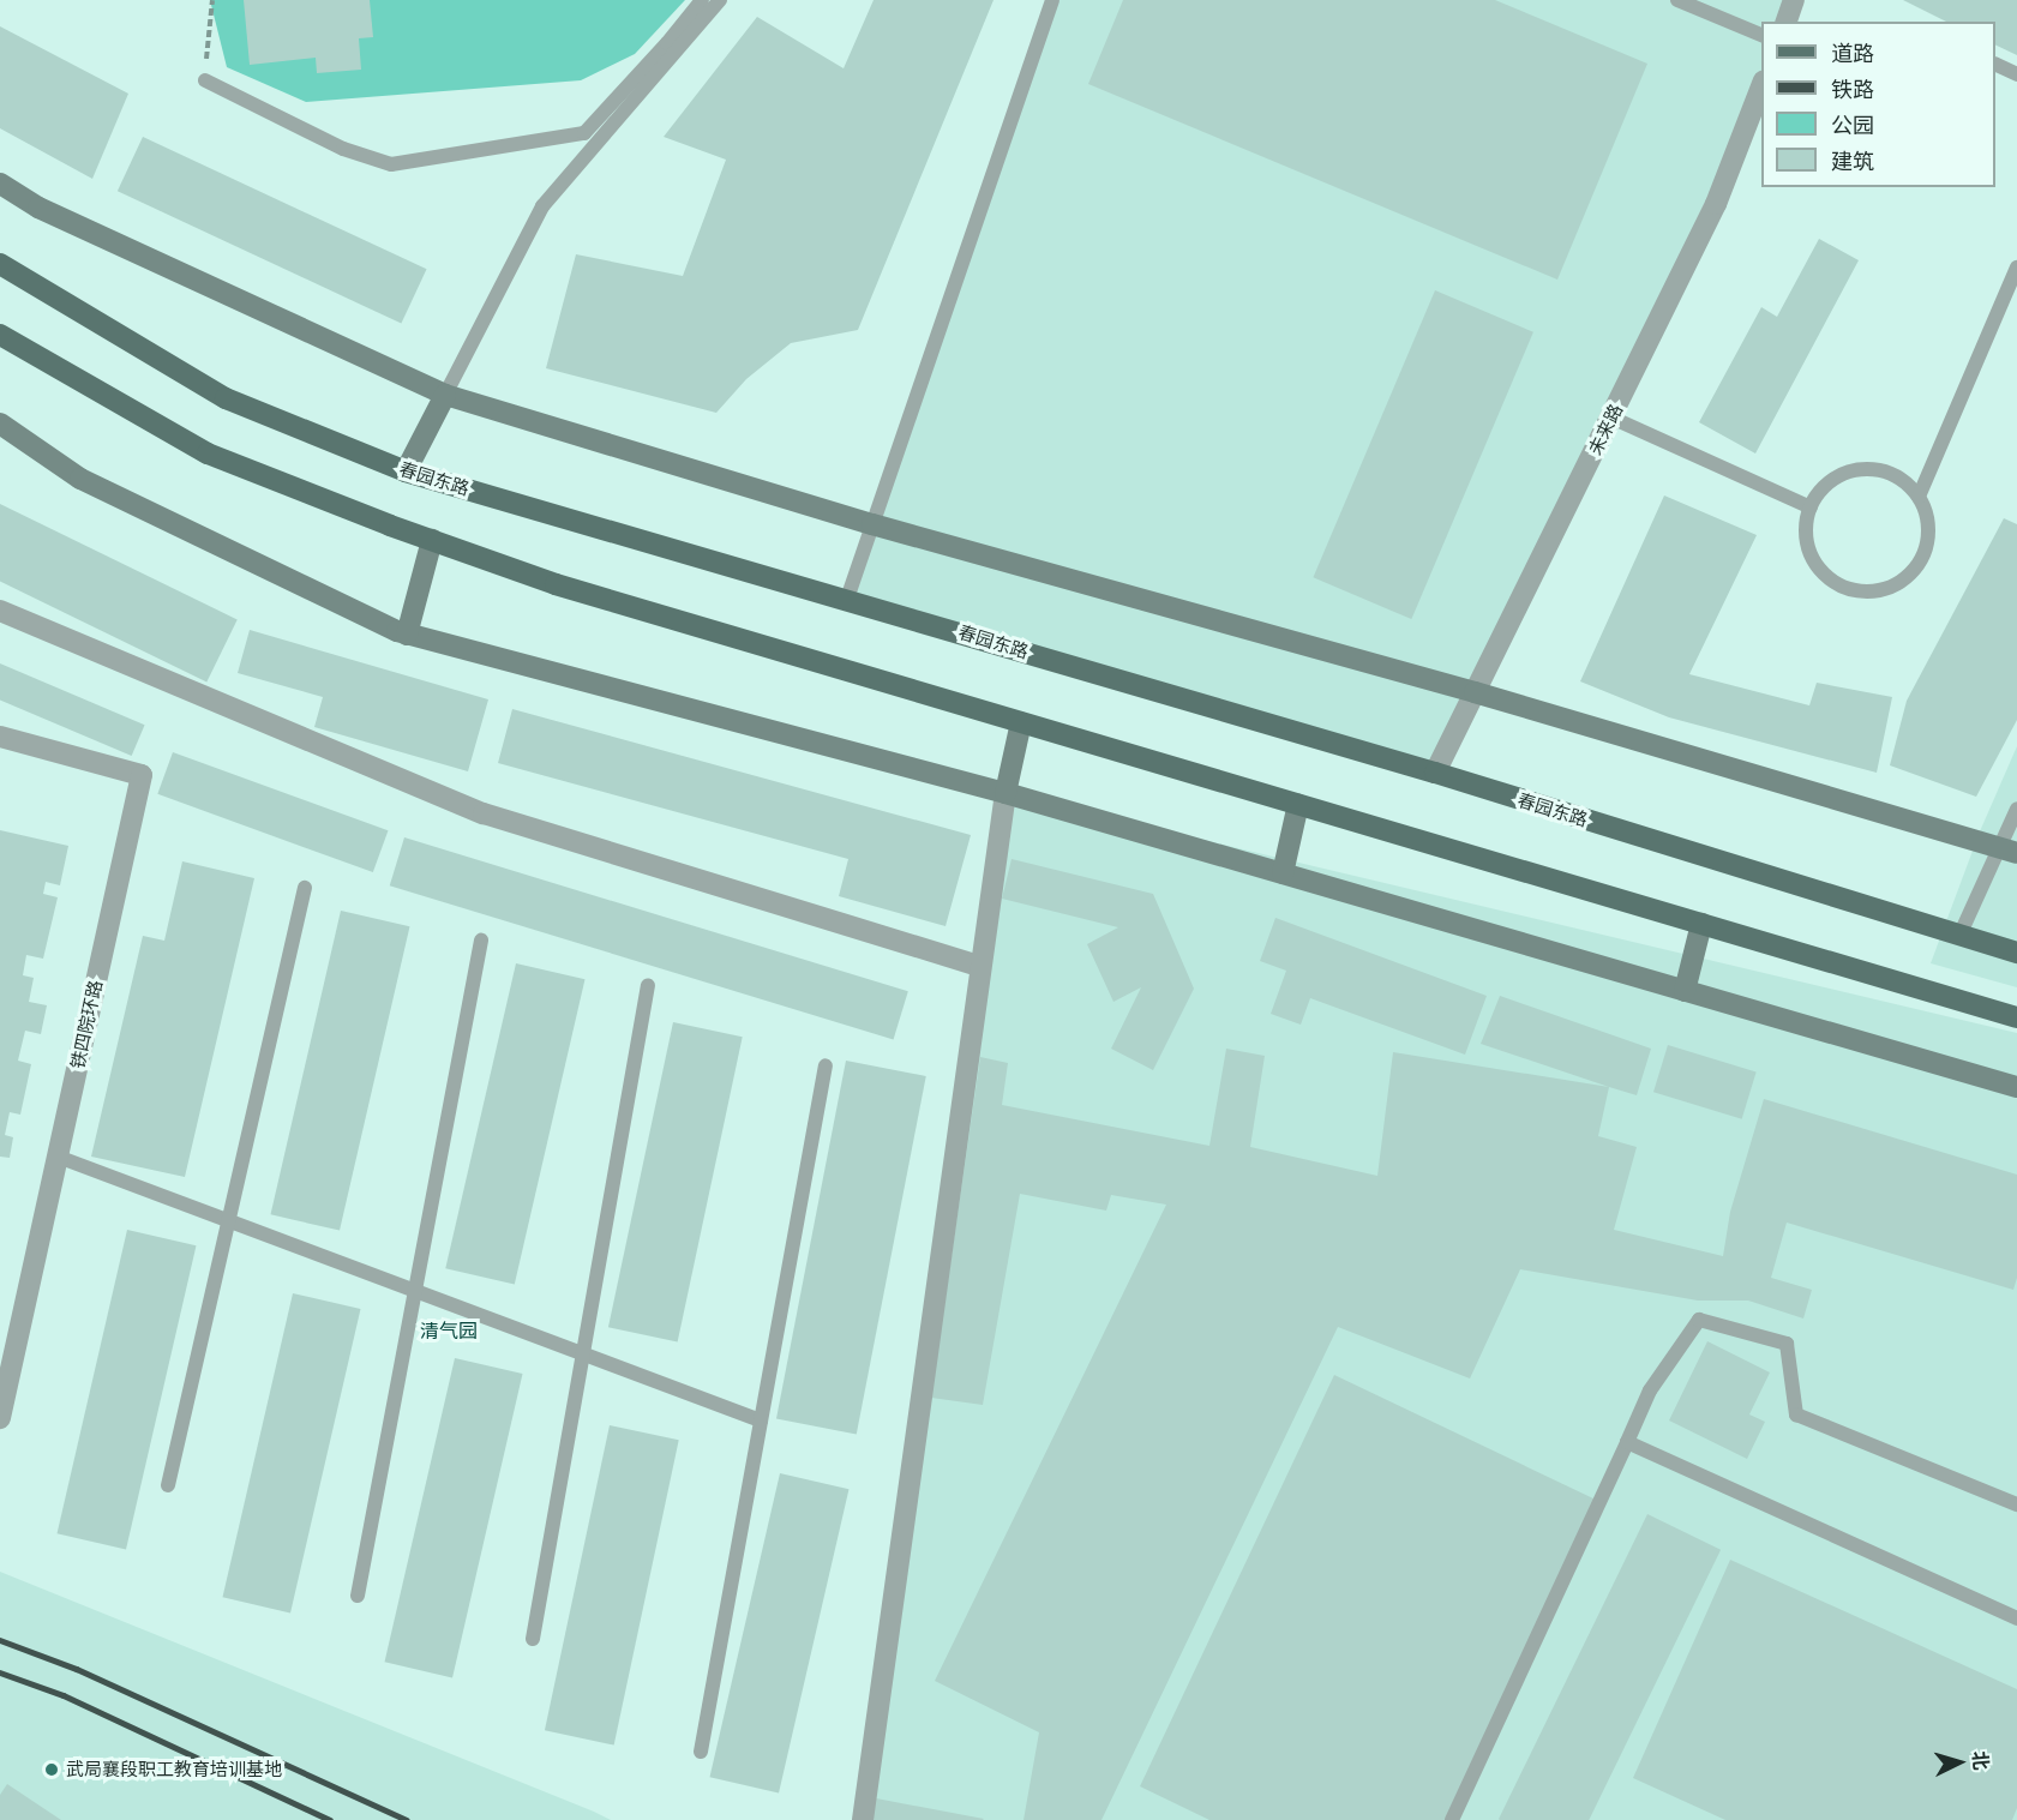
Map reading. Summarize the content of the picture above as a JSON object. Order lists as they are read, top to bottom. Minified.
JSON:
{"streets":{"main road":["春园东路"],"street":["未来路","铁四院环路"]},"crossings":[["未来路","春园东路"]],"districts":["清气园"],"places":["武局襄段职工教育培训基地"],"legend":["道路","铁路","公园","建筑"],"north":"right"}
